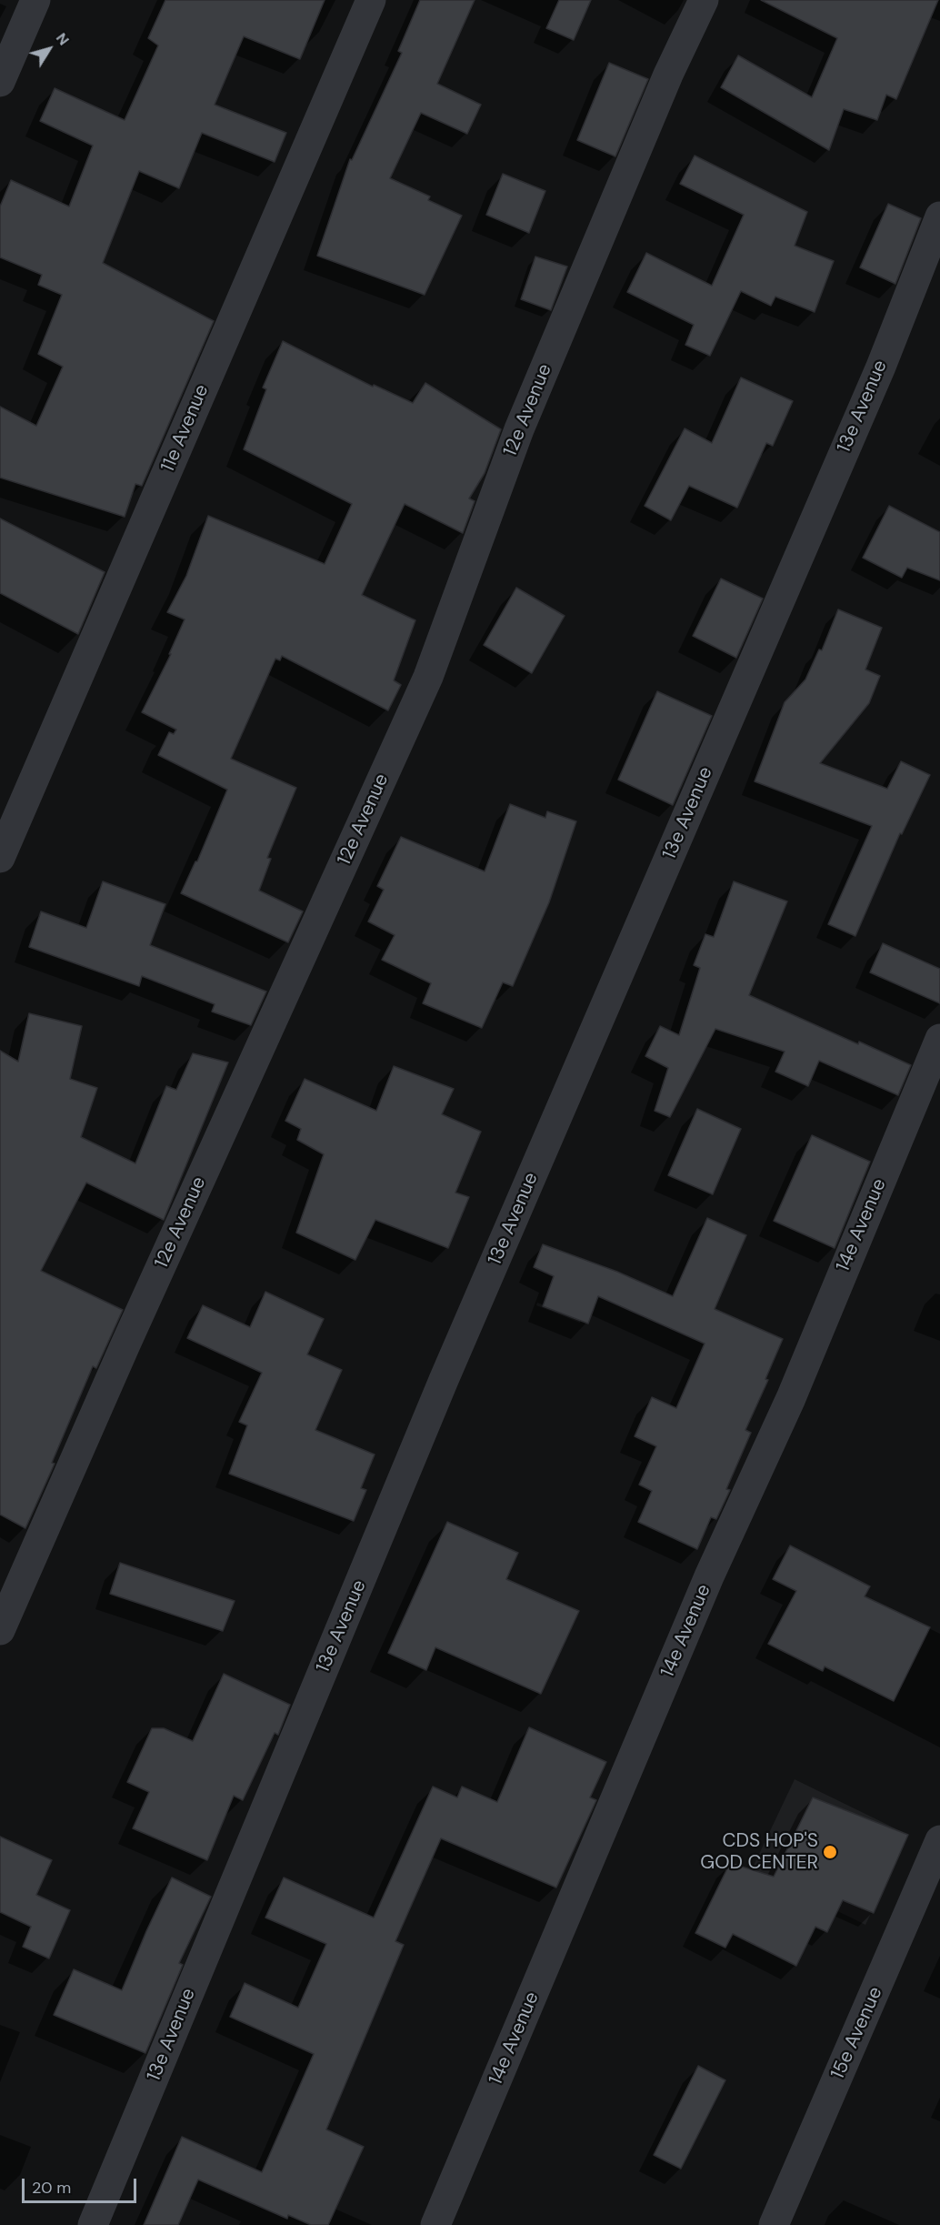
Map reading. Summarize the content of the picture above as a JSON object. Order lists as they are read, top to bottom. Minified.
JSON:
{"streets":{"street":["13e Avenue","12e Avenue","11e Avenue","14e Avenue","15e Avenue"]},"places":["CDS HOP'S GOD CENTER"],"scale_bar":"20 m","north":"top right"}
